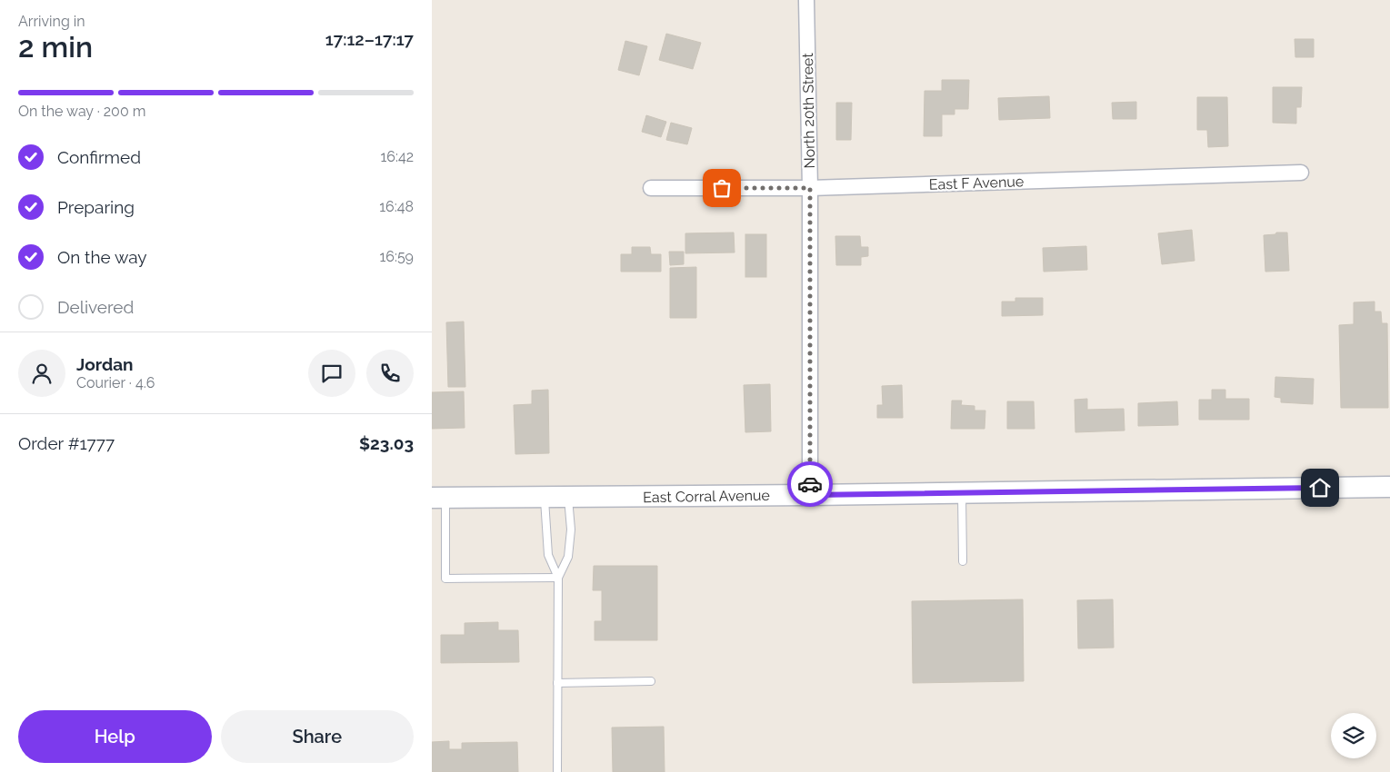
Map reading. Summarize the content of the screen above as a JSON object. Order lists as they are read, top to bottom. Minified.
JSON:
{"streets":{"main road":["East Corral Avenue"],"street":["North 20th Street","East F Avenue"]},"crossings":[["North 20th Street","East F Avenue"],["North 20th Street","East Corral Avenue"]],"page":{"heading":["2 min","Arriving in","17:12–17:17"],"panel":["Jordan","Courier · 4.6","Order #1777","$23.03"],"bar":"On the way · 200 m","list":[["Confirmed","16:42"],["Preparing","16:48"],["On the way","16:59"],"Delivered"],"buttons":["Help","Share"]}}
